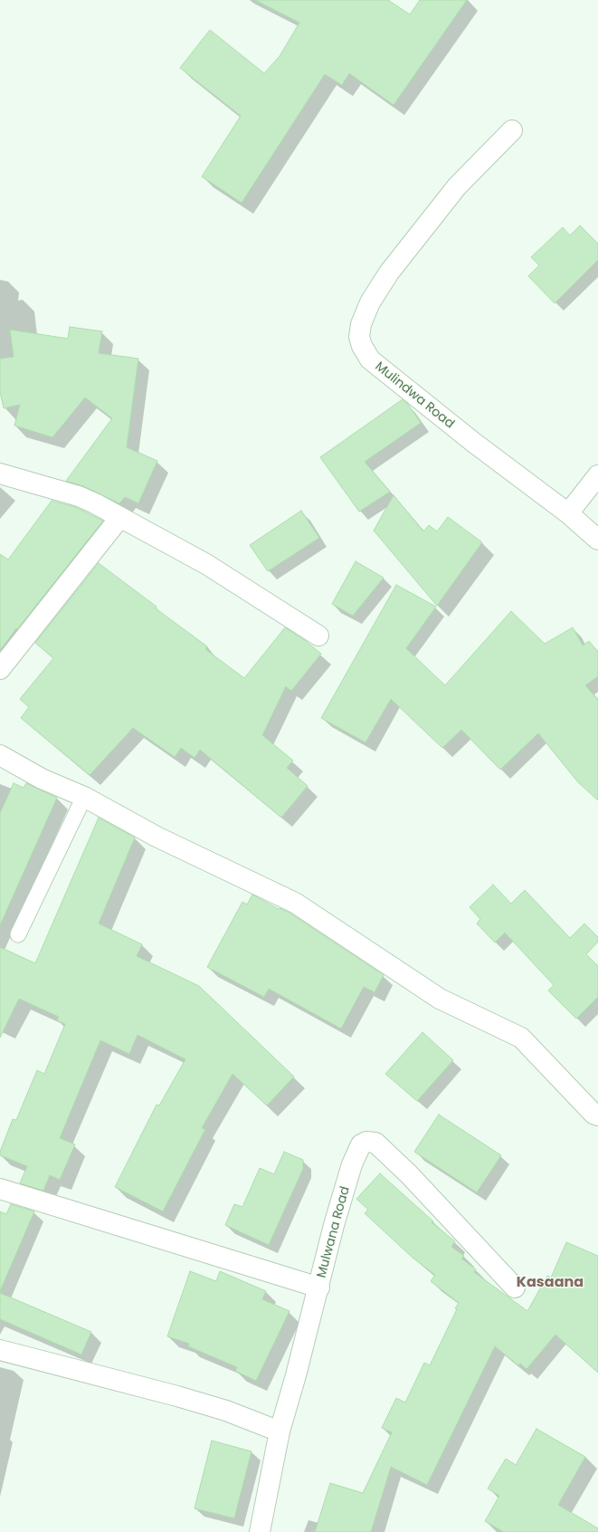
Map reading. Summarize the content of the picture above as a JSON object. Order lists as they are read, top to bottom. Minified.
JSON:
{"streets":{"street":["Mulindwa Road","Mulwana Road"]},"districts":["Kasaana"]}
